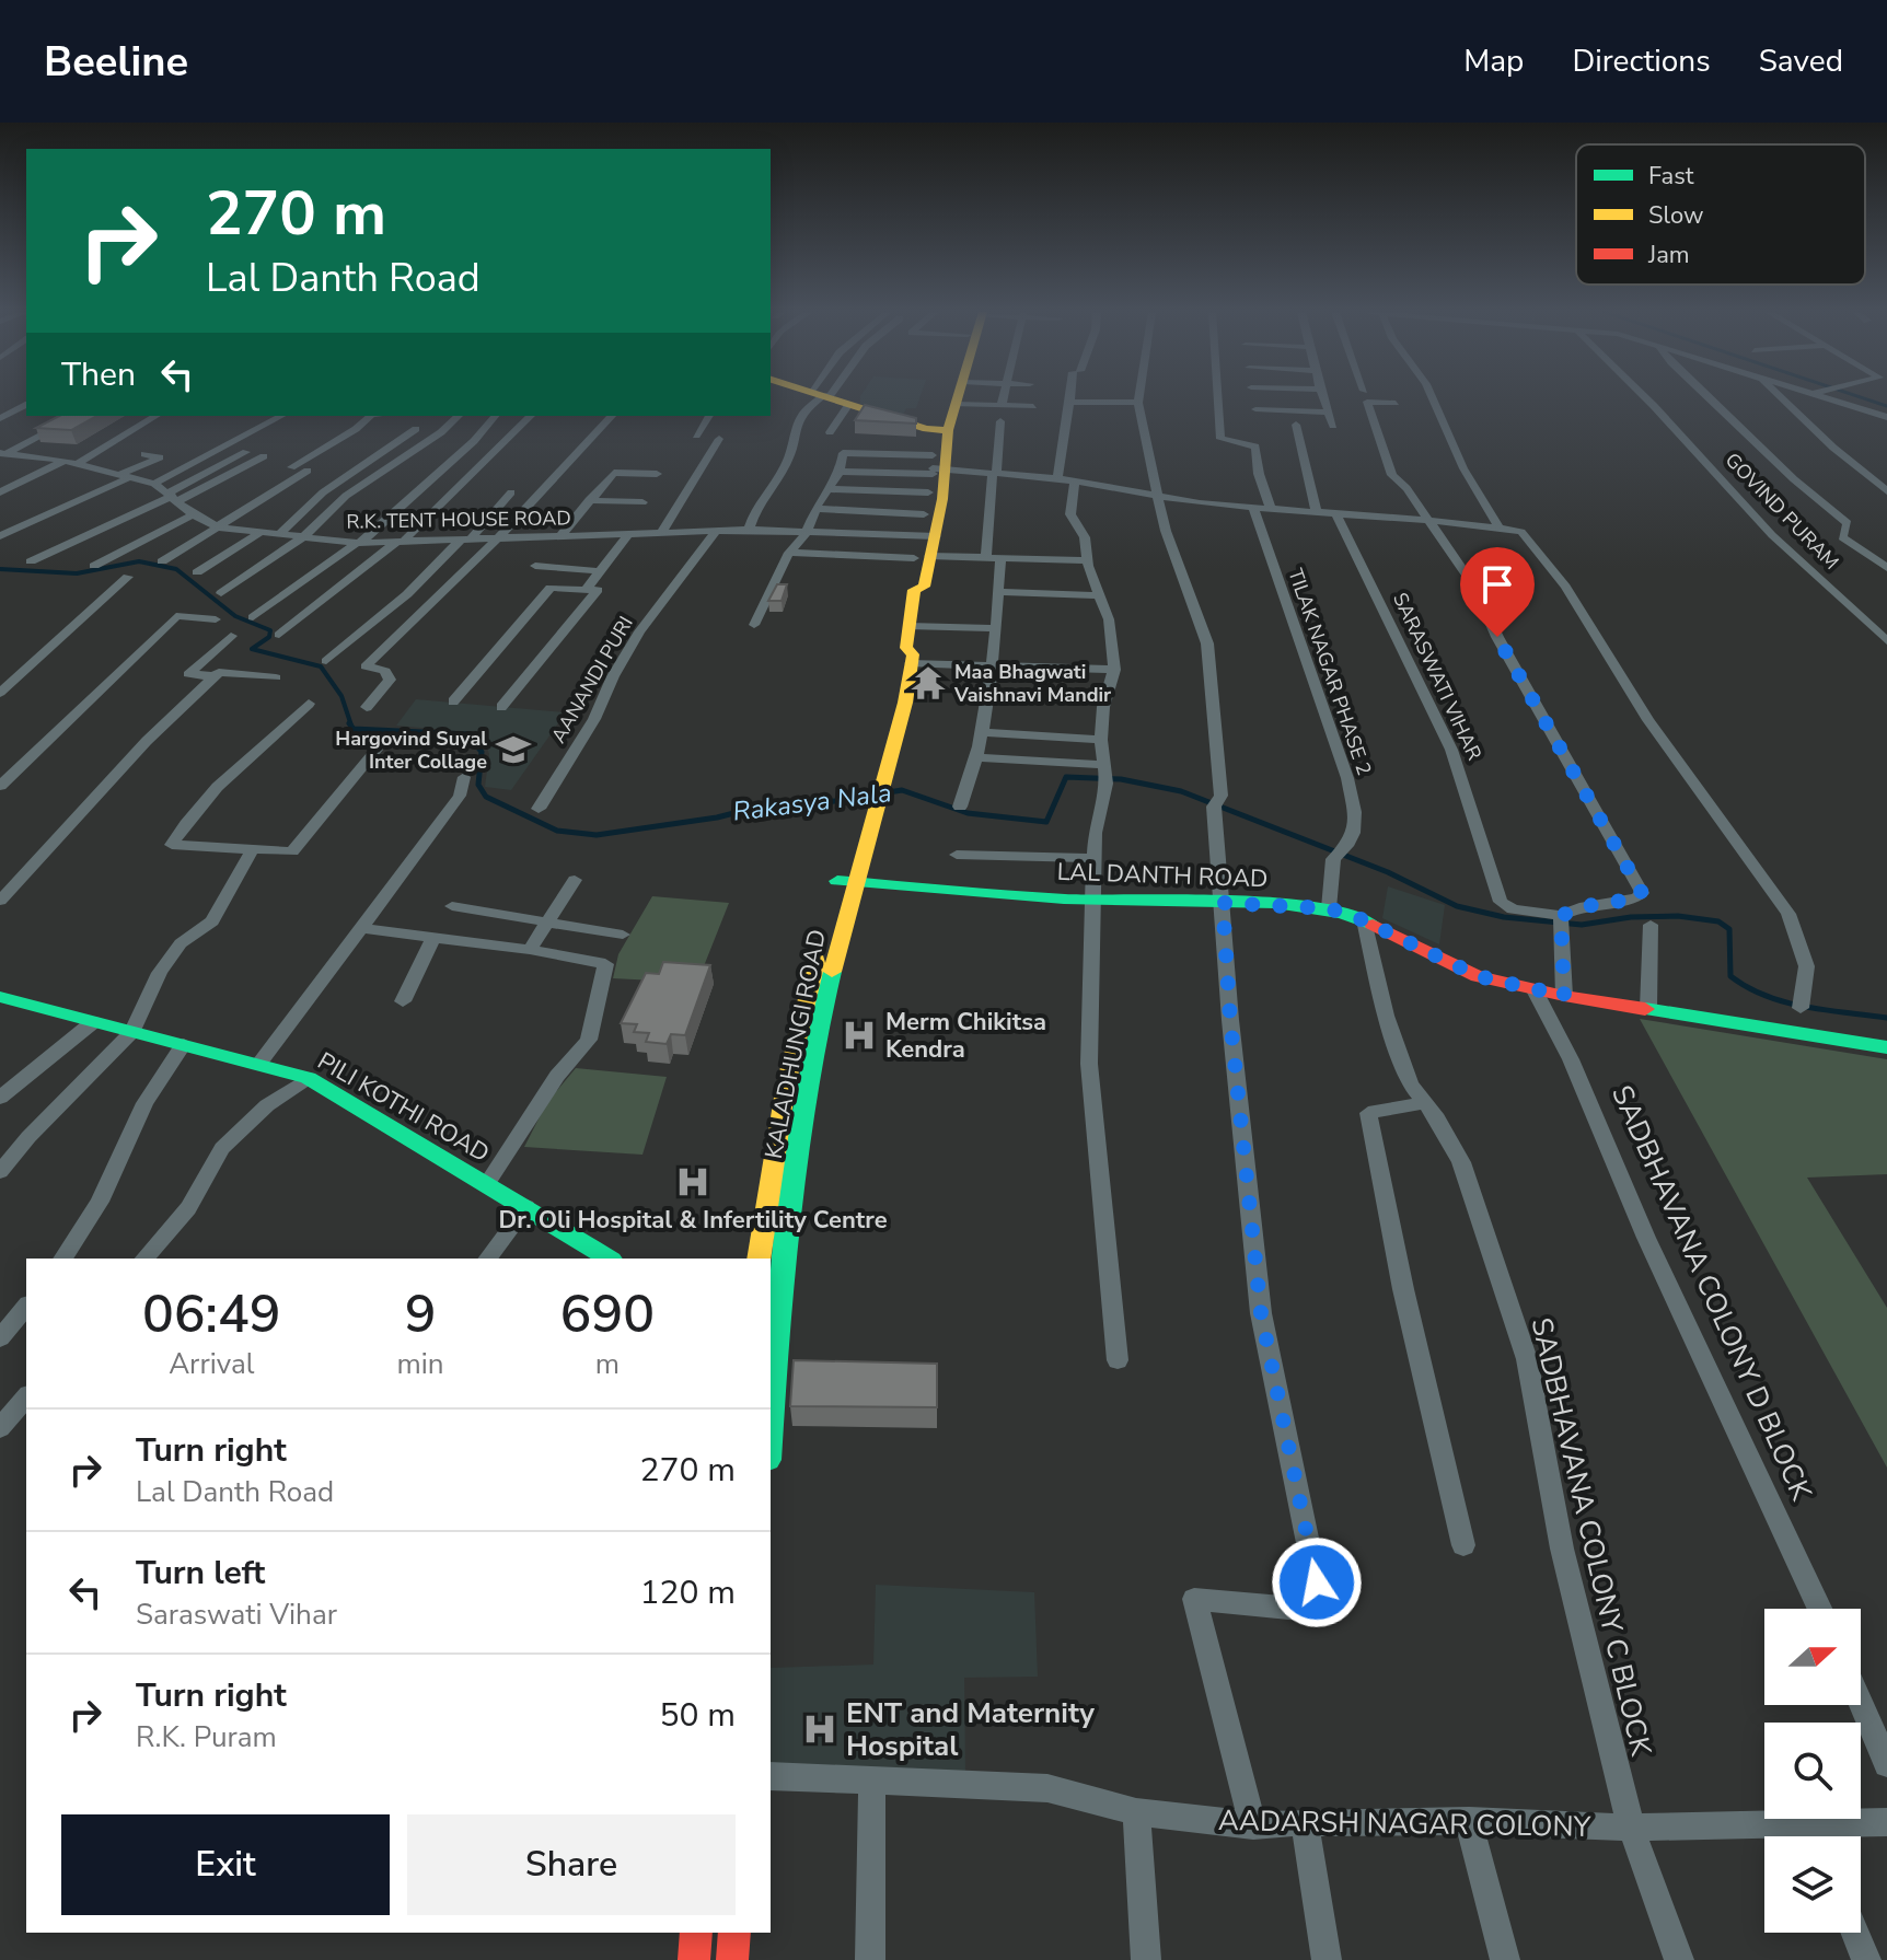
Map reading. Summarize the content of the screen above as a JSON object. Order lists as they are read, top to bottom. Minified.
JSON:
{"streets":{"main road":["LAL DANTH ROAD","KALADHUNGI ROAD","PILI KOTHI ROAD"],"street":["GOVIND PURAM","R.K. TENT HOUSE ROAD","TILAK NAGAR PHASE 2","SARASWATI VIHAR","AANANDI PURI","SADBHAVANA COLONY D BLOCK","SADBHAVANA COLONY C BLOCK","AADARSH NAGAR COLONY"]},"crossings":[["R.K. TENT HOUSE ROAD","AANANDI PURI"],["R.K. TENT HOUSE ROAD","KALADHUNGI ROAD"],["TILAK NAGAR PHASE 2","LAL DANTH ROAD"],["LAL DANTH ROAD","KALADHUNGI ROAD"],["LAL DANTH ROAD","SADBHAVANA COLONY D BLOCK"],["LAL DANTH ROAD","SADBHAVANA COLONY C BLOCK"],["SADBHAVANA COLONY C BLOCK","AADARSH NAGAR COLONY"]],"water":["Rakasya Nala"],"places":{"temple":["Maa Bhagwati Vaishnavi Mandir"],"school or university":["Hargovind Suyal Inter Collage"],"hospital":["Merm Chikitsa Kendra","Dr. Oli Hospital & Infertility Centre","ENT and Maternity Hospital"]},"legend":["Fast","Slow","Jam"],"north":"right","page":{"header":"Beeline","nav":["Map","Directions","Saved"],"turn":["270 m","Lal Danth Road"],"then":"Then","eta":["06:49","Arrival","9","min","690","m"],"list":[{"name":"Turn right","note":"Lal Danth Road","value":"270 m"},{"name":"Turn left","note":"Saraswati Vihar","value":"120 m"},{"name":"Turn right","note":"R.K. Puram","value":"50 m"}],"buttons":["Exit","Share"]}}
